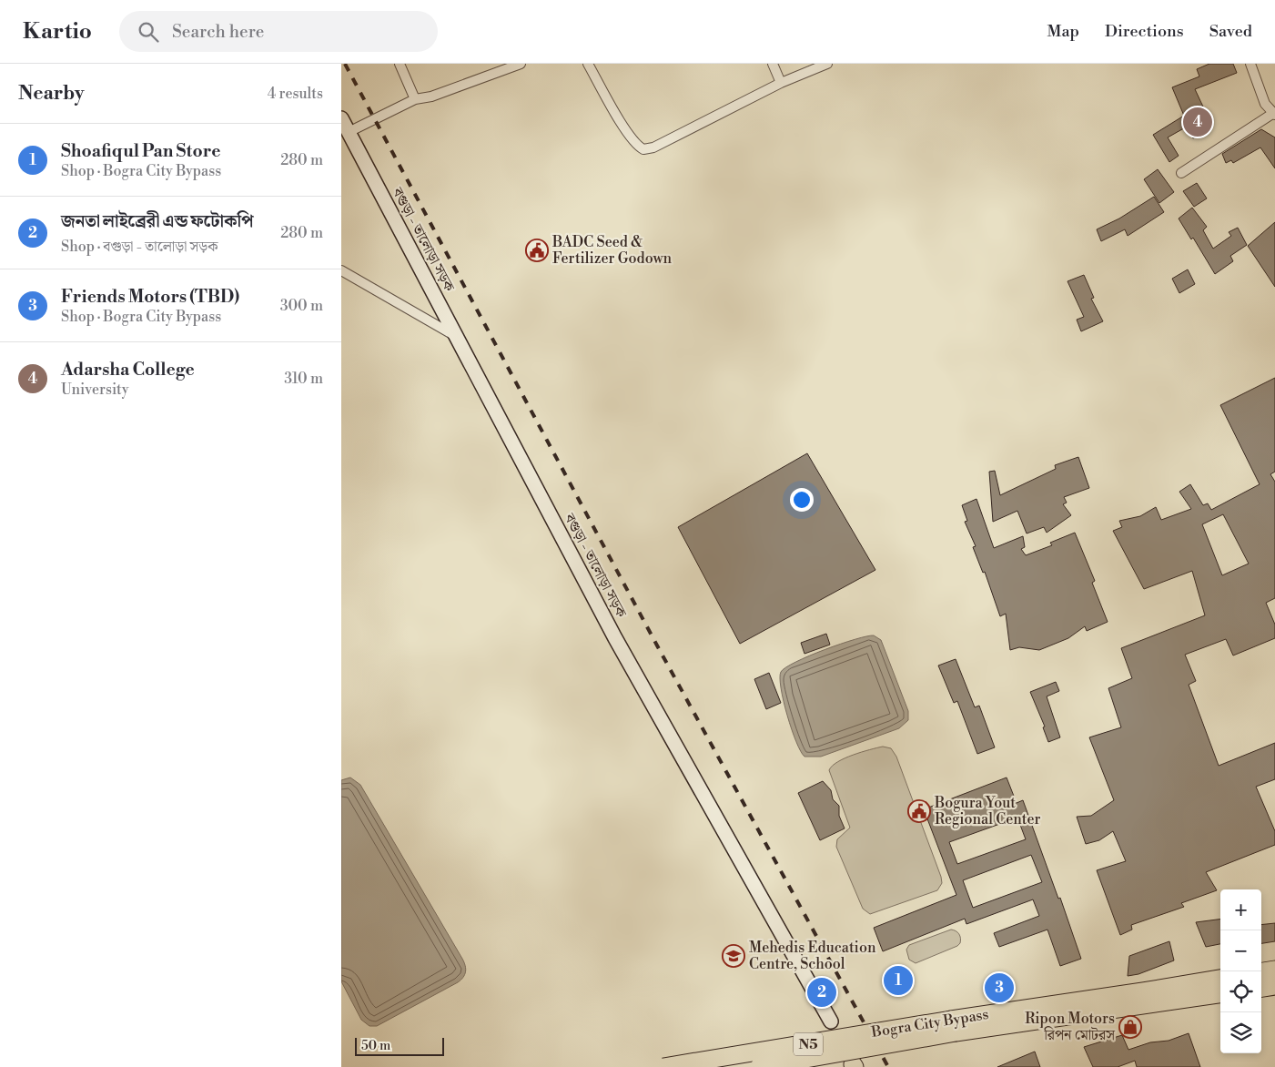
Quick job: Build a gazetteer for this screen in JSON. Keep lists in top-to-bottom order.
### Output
{
  "streets": {
    "highway": ["Bogra City Bypass", "N5"],
    "street": ["বগুড়া - তালোড়া সড়ক"]
  },
  "places": {
    "public building": ["BADC Seed & Fertilizer Godown", "Bogura Yout Regional Center"],
    "school or university": ["Mehedis Education Centre, School"],
    "shop": ["Ripon Motors রিপন মোটরস"]
  },
  "scale_bar": "50 m",
  "page": {
    "header": "Kartio",
    "search": "Search here",
    "nav": ["Map", "Directions", "Saved"],
    "heading": ["Nearby", "4 results"],
    "pins": [
      "4",
      "1",
      "3",
      "2"
    ],
    "list": [
      {
        "mark": "1",
        "name": "Shoafiqul Pan Store",
        "note": "Shop · Bogra City Bypass",
        "value": "280 m"
      },
      {
        "mark": "2",
        "name": "জনতা লাইব্রেরী এন্ড ফটোকপি",
        "note": "Shop · বগুড়া - তালোড়া সড়ক",
        "value": "280 m"
      },
      {
        "mark": "3",
        "name": "Friends Motors (TBD)",
        "note": "Shop · Bogra City Bypass",
        "value": "300 m"
      },
      {
        "mark": "4",
        "name": "Adarsha College",
        "note": "University",
        "value": "310 m"
      }
    ],
    "map_buttons": ["+", "−"],
    "scale": "50 m"
  }
}
